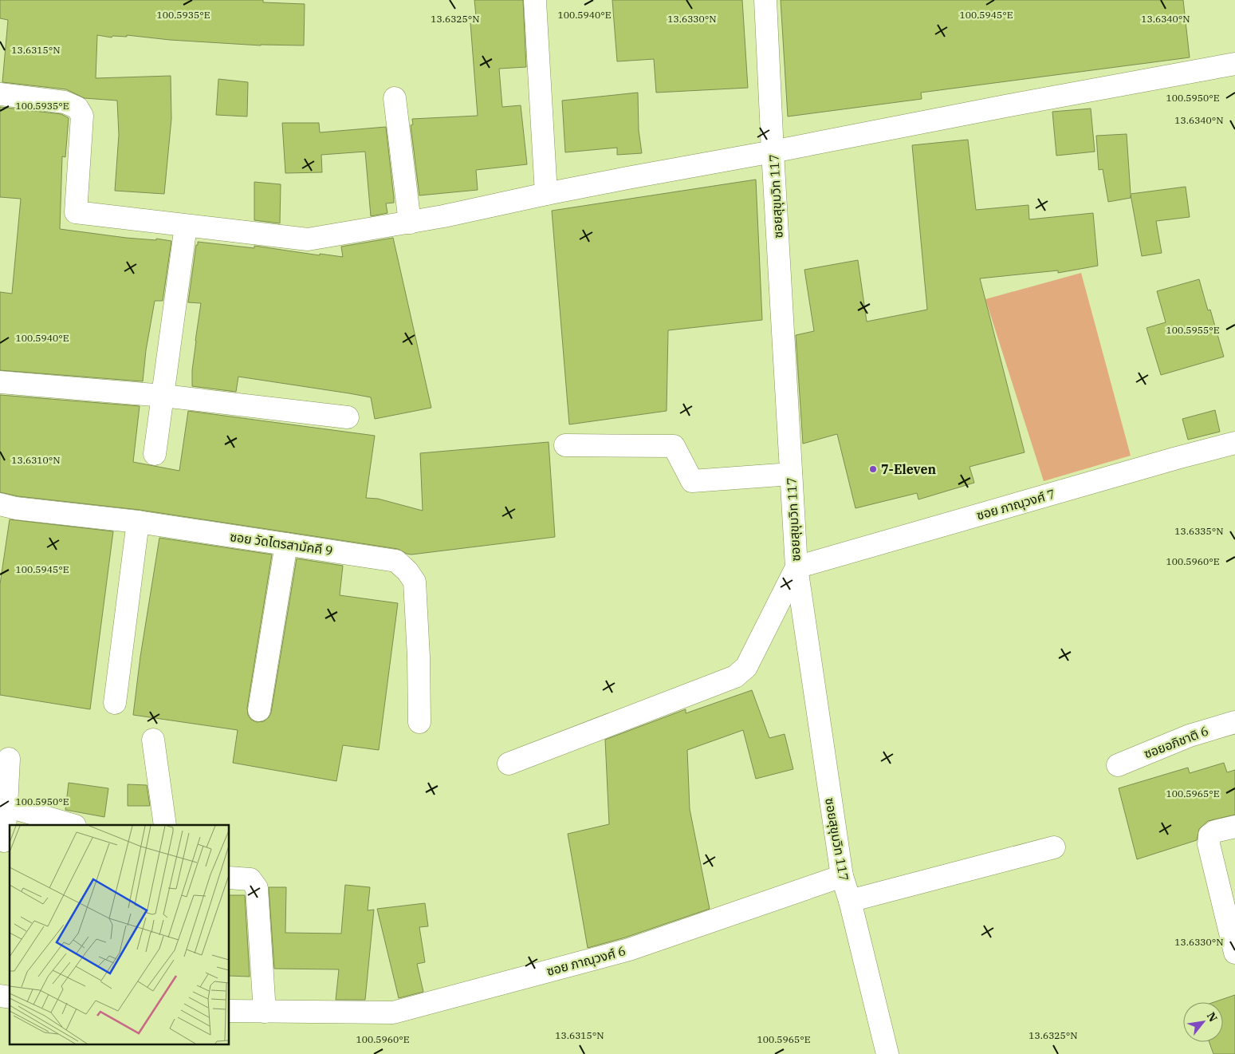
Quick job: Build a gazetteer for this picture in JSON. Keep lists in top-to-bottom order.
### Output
{
  "streets": {
    "street": [
      "ซอยสุขุมวิท 117",
      "ซอย ภาณุวงศ์ 7",
      "ซอย วัดไตรสามัคคี 9",
      "ซอยอภิชาติ 6",
      "ซอย ภาณุวงศ์ 6"
    ]
  },
  "crossings": [
    ["ซอยสุขุมวิท 117", "ซอย ภาณุวงศ์ 7"],
    ["ซอยสุขุมวิท 117", "ซอย ภาณุวงศ์ 6"]
  ],
  "places": ["7-Eleven"],
  "north": "top right",
  "coordinates": [
    "100.5935°E",
    "100.5940°E",
    "100.5945°E",
    "13.6325°N",
    "13.6330°N",
    "13.6340°N",
    "13.6315°N",
    "100.5950°E",
    "100.5955°E",
    "13.6310°N",
    "13.6335°N",
    "100.5960°E",
    "100.5965°E"
  ]
}
